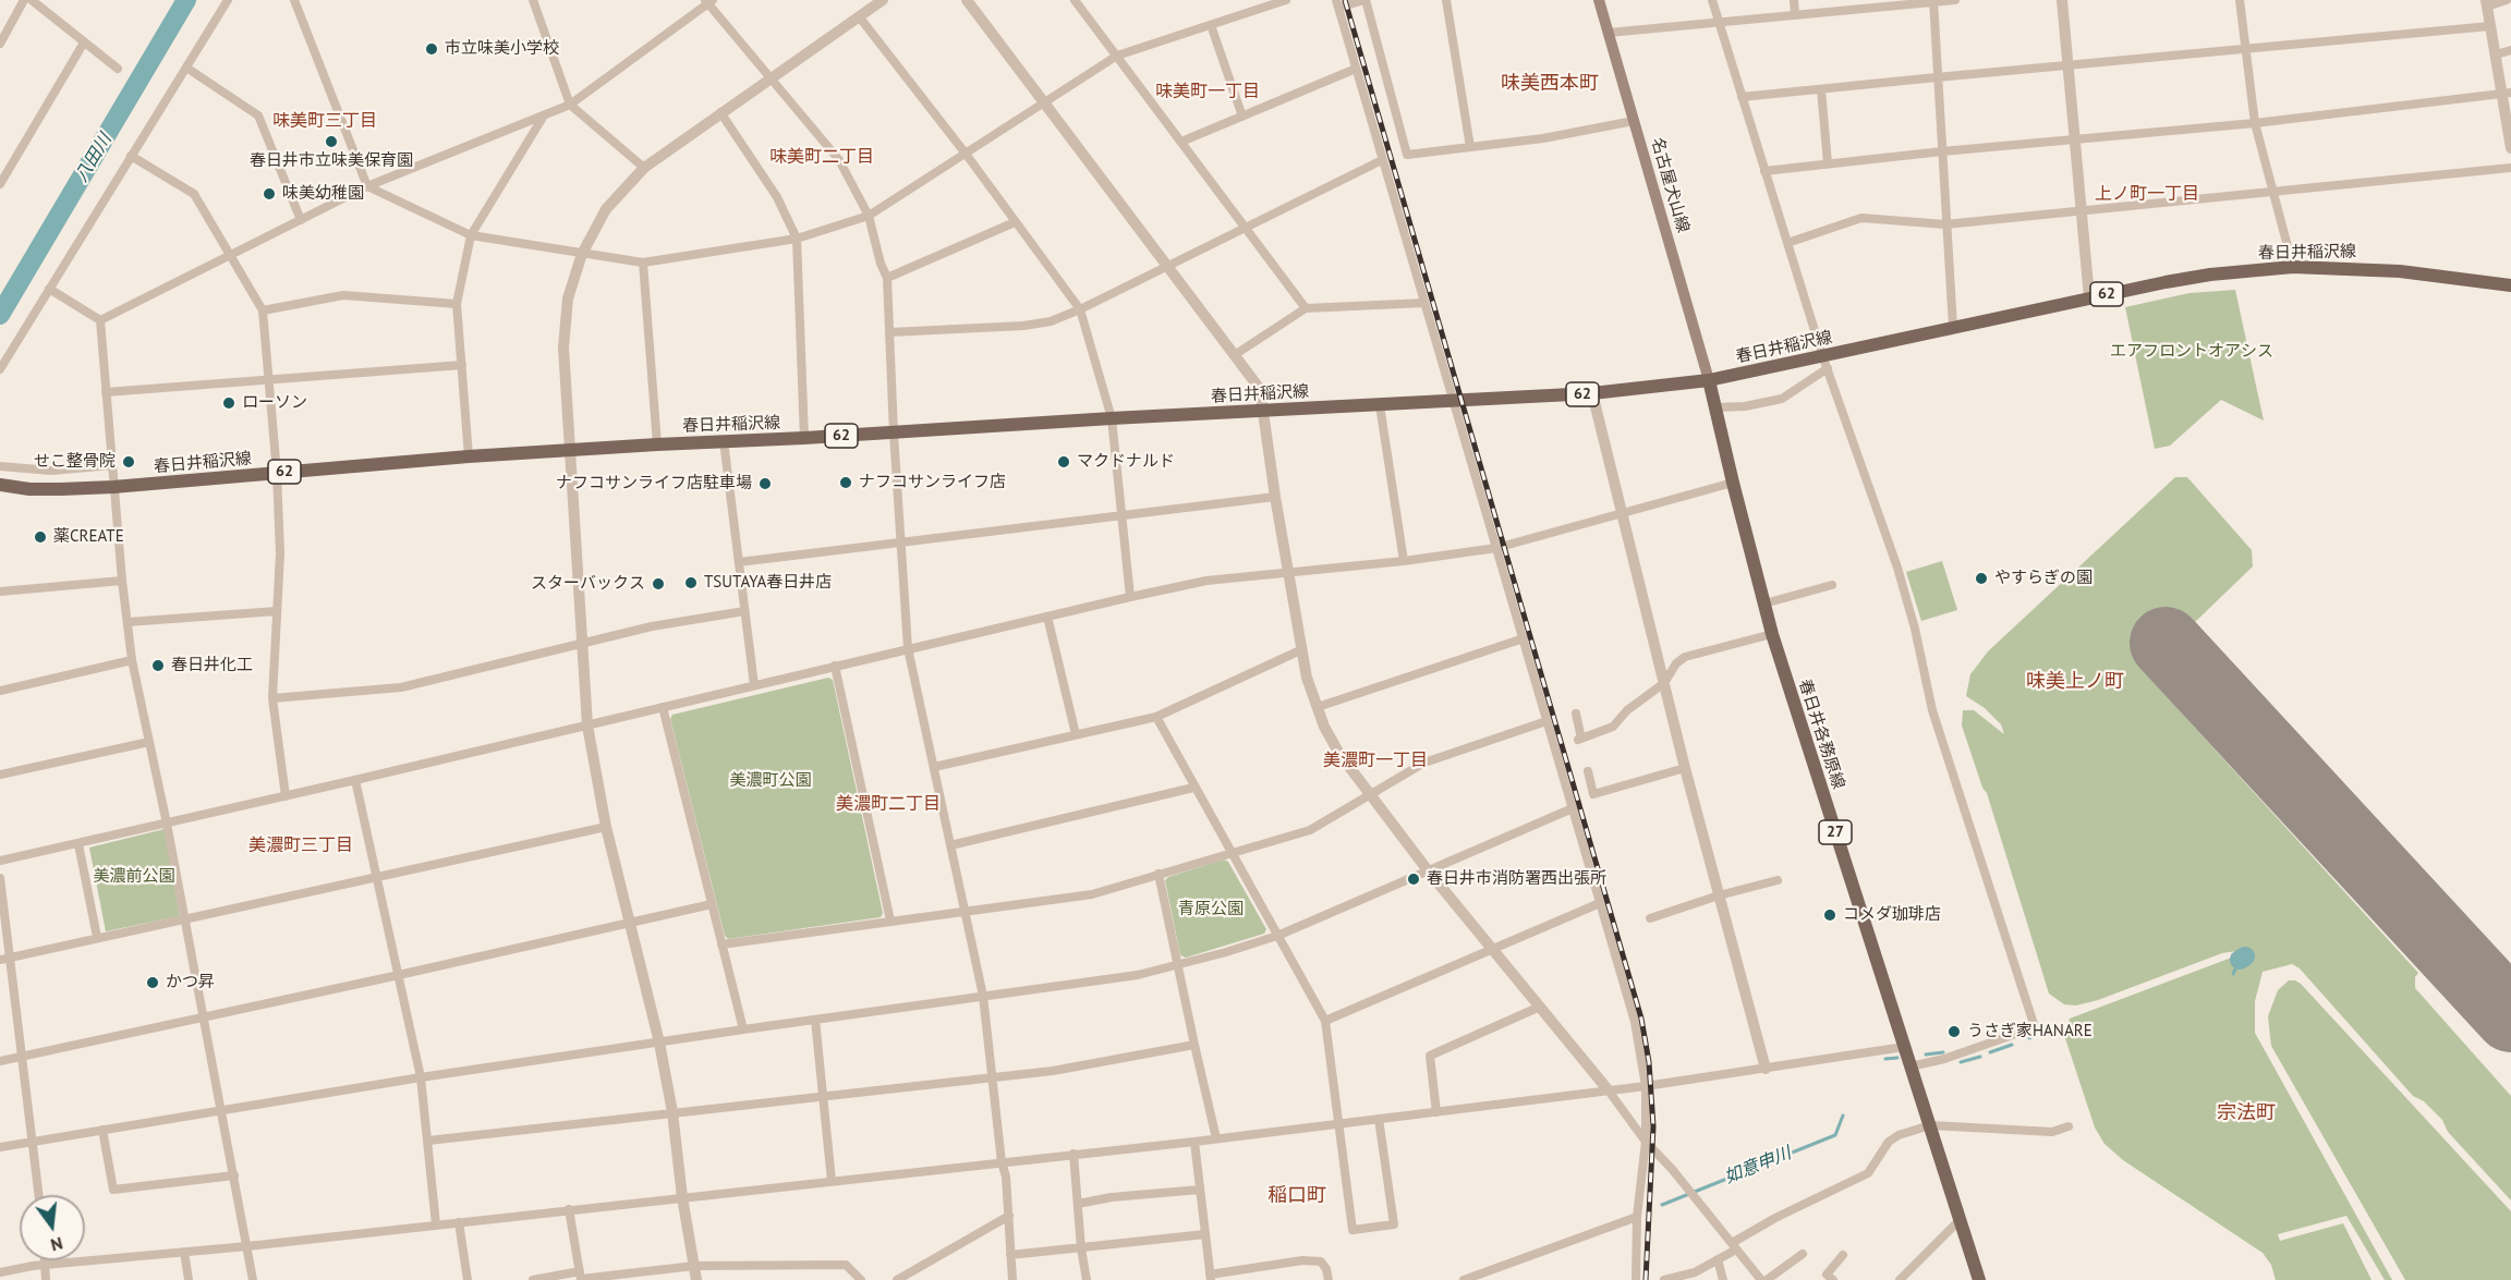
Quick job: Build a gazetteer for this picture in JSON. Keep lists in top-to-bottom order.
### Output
{
  "streets": {
    "main road": [
      "名古屋犬山線",
      "春日井稲沢線",
      "62",
      "春日井各務原線",
      "27"
    ]
  },
  "crossings": [
    ["名古屋犬山線", "春日井稲沢線"],
    ["名古屋犬山線", "春日井各務原線"],
    ["春日井稲沢線", "春日井各務原線"]
  ],
  "districts": [
    "味美西本町",
    "味美町一丁目",
    "味美町三丁目",
    "味美町二丁目",
    "上ノ町一丁目",
    "味美上ノ町",
    "美濃町一丁目",
    "美濃町二丁目",
    "美濃町三丁目",
    "宗法町",
    "稲口町"
  ],
  "water": ["八田川", "如意申川"],
  "parks": [
    "エアフロントオアシス",
    "美濃町公園",
    "美濃前公園",
    "青原公園"
  ],
  "places": [
    "市立味美小学校",
    "春日井市立味美保育園",
    "味美幼稚園",
    "ローソン",
    "せこ整骨院",
    "マクドナルド",
    "ナフコサンライフ店",
    "ナフコサンライフ店駐車場",
    "薬CREATE",
    "やすらぎの園",
    "TSUTAYA春日井店",
    "スターバックス",
    "春日井化工",
    "春日井市消防署西出張所",
    "コメダ珈琲店",
    "かつ昇",
    "うさぎ家HANARE"
  ],
  "north": "bottom"
}
